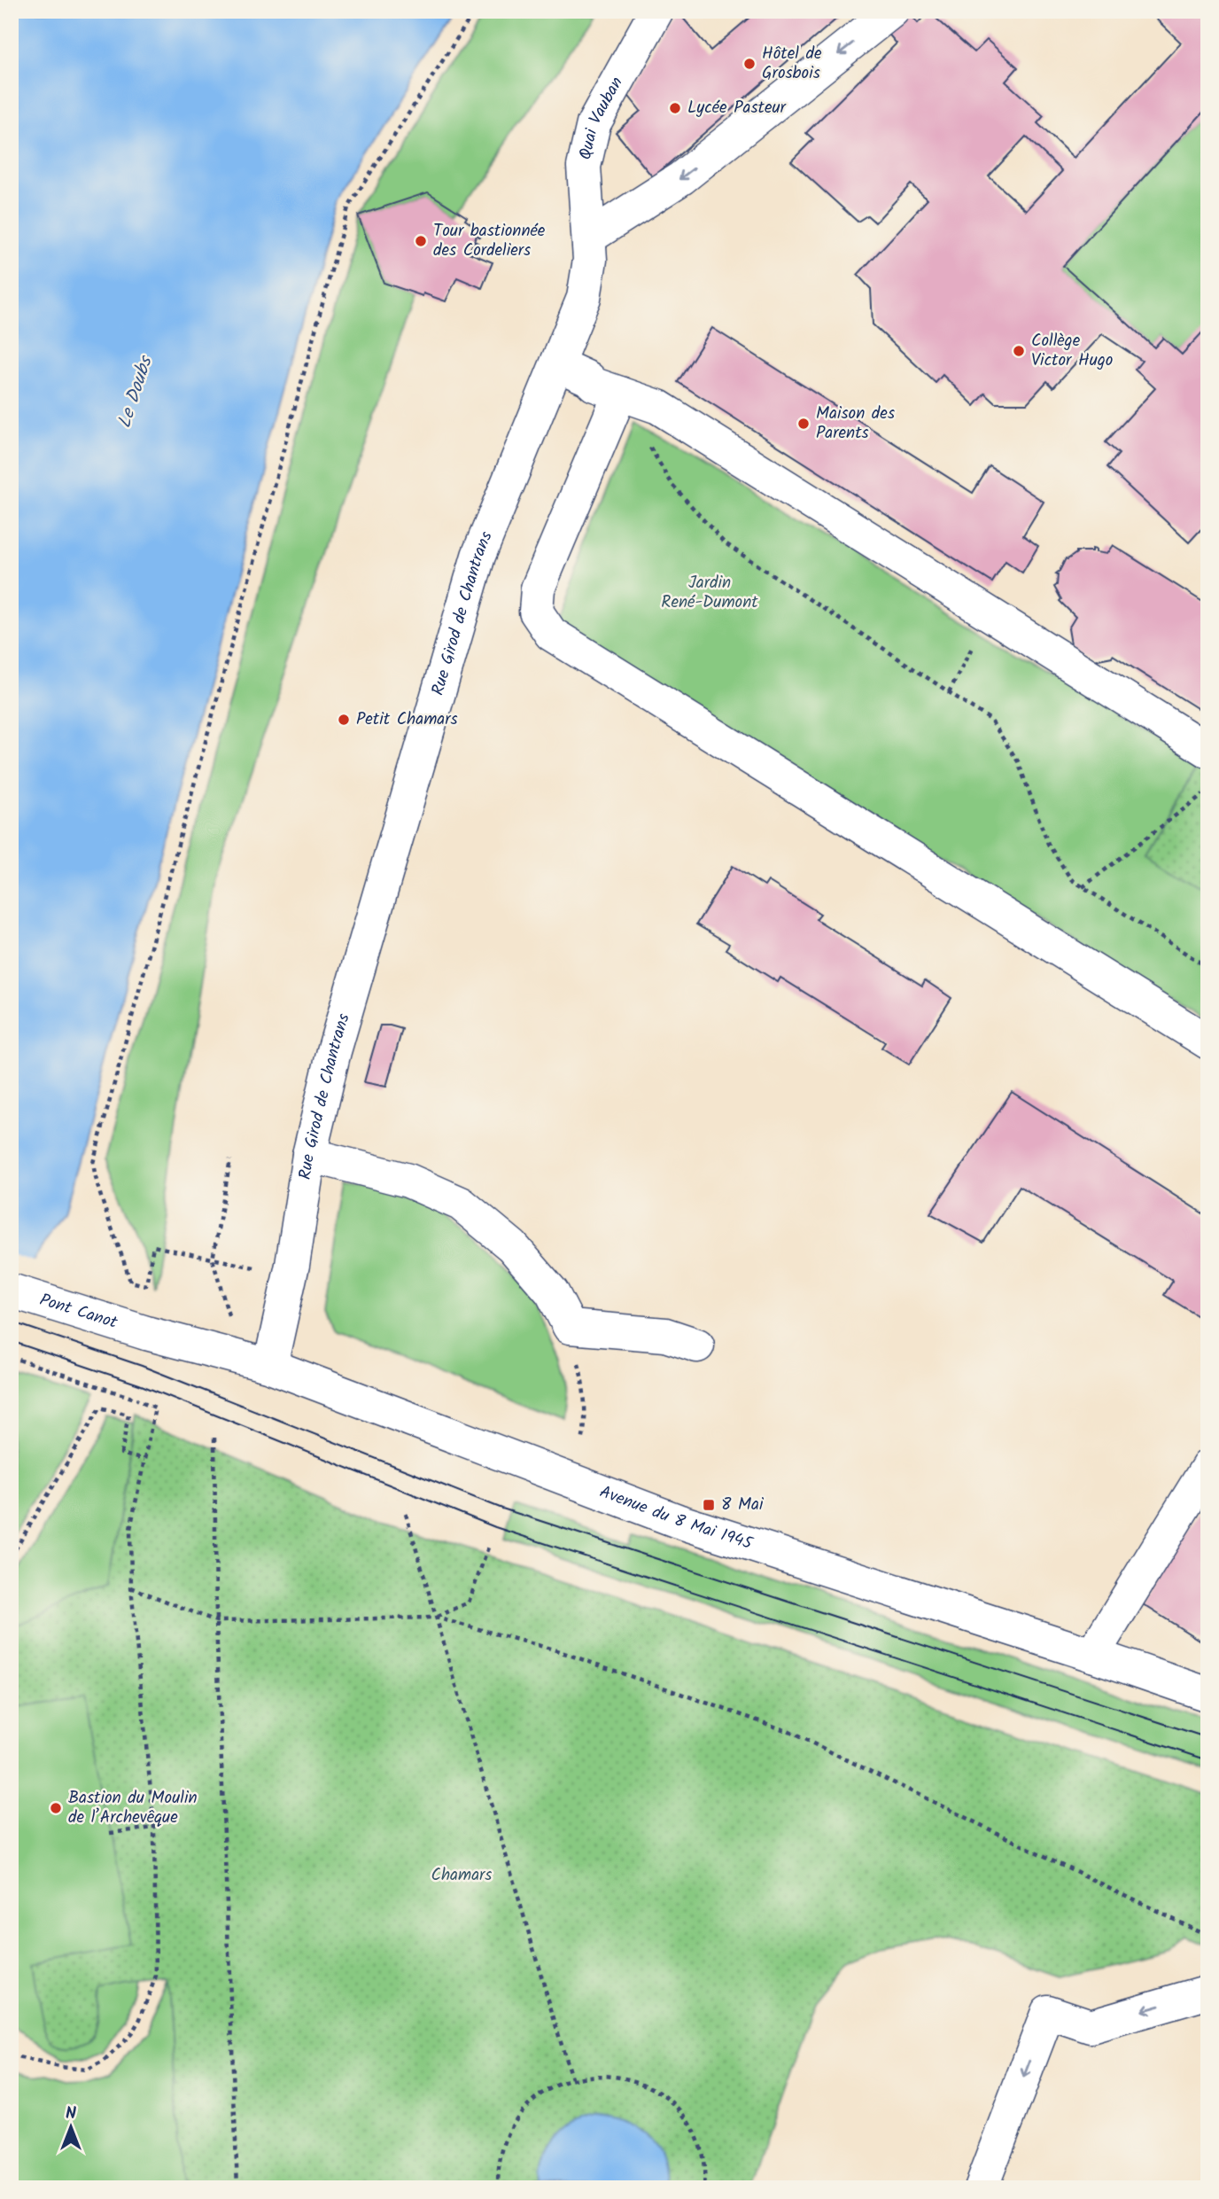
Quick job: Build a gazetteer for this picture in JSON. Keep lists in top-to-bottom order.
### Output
{
  "streets": {
    "street": [
      "Quai Vauban",
      "Rue Girod de Chantrans",
      "Pont Canot",
      "Avenue du 8 Mai 1945"
    ]
  },
  "crossings": [
    ["Quai Vauban", "Rue Girod de Chantrans"],
    ["Rue Girod de Chantrans", "Avenue du 8 Mai 1945"],
    ["Pont Canot", "Avenue du 8 Mai 1945"]
  ],
  "water": ["Le Doubs"],
  "parks": ["Jardin René-Dumont", "Chamars"],
  "places": {
    "other": [
      "Hôtel de Grosbois",
      "Lycée Pasteur",
      "Tour bastionnée des Cordeliers",
      "Collège Victor Hugo",
      "Maison des Parents",
      "Petit Chamars",
      "Bastion du Moulin de l’Archevêque"
    ],
    "transit": ["8 Mai"]
  },
  "north": "top"
}
